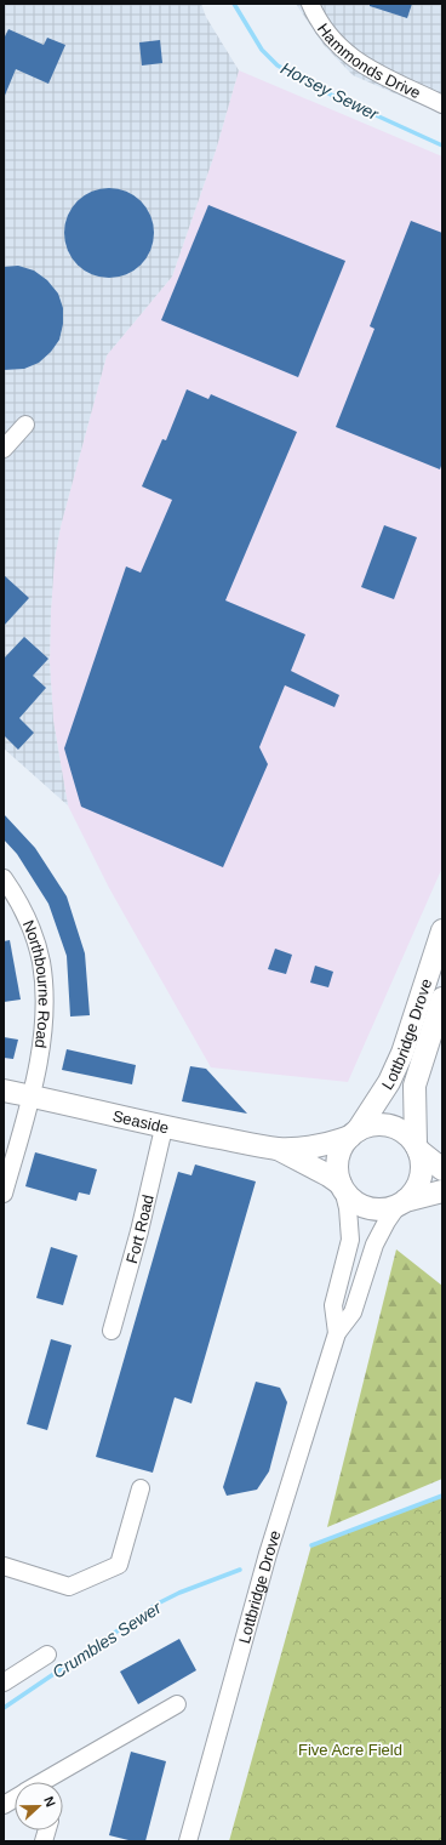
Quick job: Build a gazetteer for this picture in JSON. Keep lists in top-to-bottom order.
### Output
{
  "streets": {
    "main road": ["Lottbridge Drove", "Seaside"],
    "street": ["Hammonds Drive", "Northbourne Road", "Fort Road"]
  },
  "crossings": [
    ["Northbourne Road", "Seaside"],
    ["Lottbridge Drove", "Seaside"],
    ["Seaside", "Fort Road"]
  ],
  "water": ["Horsey Sewer", "Crumbles Sewer"],
  "parks": ["Five Acre Field"],
  "north": "right"
}
